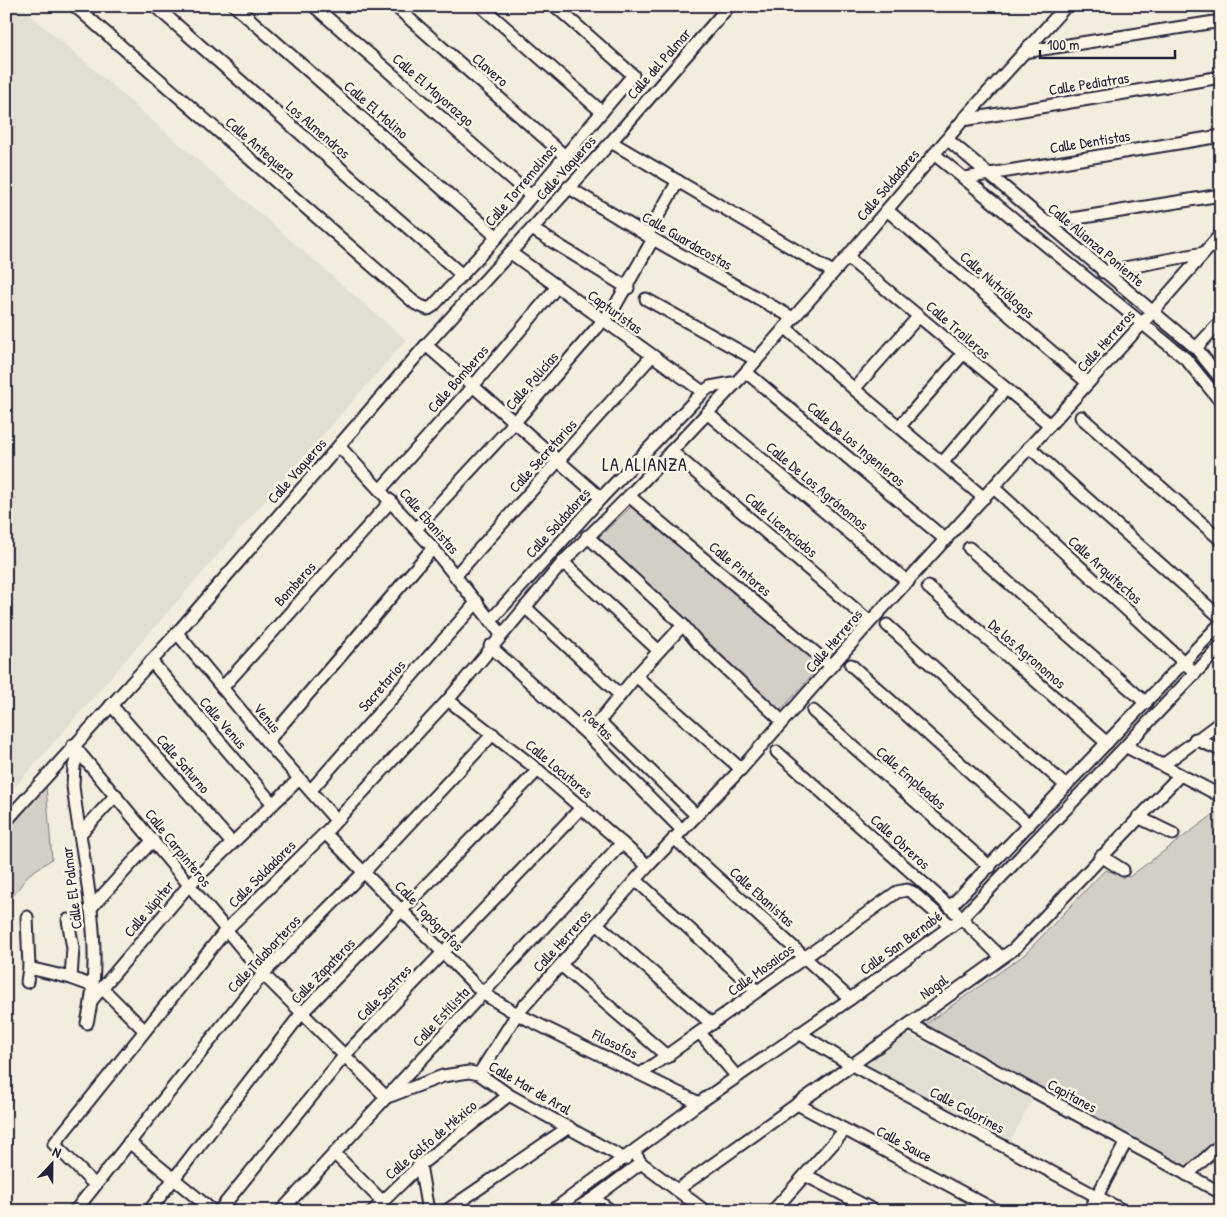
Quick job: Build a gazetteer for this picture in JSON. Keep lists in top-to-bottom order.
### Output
{
  "streets": {
    "street": [
      "Calle del Palmar",
      "Clavero",
      "Calle Pediatras",
      "Calle El Mayorazgo",
      "Calle El Molino",
      "Los Almendros",
      "Calle Dentistas",
      "Calle Antequera",
      "Calle Vaqueros",
      "Calle Torremolinos",
      "Calle Soldadores",
      "Calle Guardacostas",
      "Calle Alianza Poniente",
      "Calle Nutriólogos",
      "Capturistas",
      "Calle Traileros",
      "Calle Herreros",
      "Calle Bomberos",
      "Calle Policías",
      "Calle De los Ingenieros",
      "Calle Secretarios",
      "Calle De Los Agrónomos",
      "Calle Ebanistas",
      "Calle Licenciados",
      "Calle Pintores",
      "Calle Arquitectos",
      "Bomberos",
      "De los Agronomos",
      "Sacretarios",
      "Venus",
      "Calle Venus",
      "Poetas",
      "Calle Saturno",
      "Calle Locutores",
      "Calle Empleados",
      "Calle Obreros",
      "Calle Carpinteros",
      "Calle El Palmar",
      "Calle Júpiter",
      "Calle Topógrafos",
      "Calle San Bernabé",
      "Calle Talabarteros",
      "Calle Mosaicos",
      "Calle Zapateros",
      "Nogal",
      "Calle Sastres",
      "Calle Estilista",
      "Filosofos",
      "Calle Mar de Aral",
      "Capitanes",
      "Calle Colorines",
      "Calle Golfo de México",
      "Calle Sauce"
    ]
  },
  "crossings": [
    ["Calle del Palmar", "Calle Vaqueros"],
    ["Clavero", "Calle Torremolinos"],
    ["Calle Pediatras", "Calle Soldadores"],
    ["Calle El Mayorazgo", "Calle Torremolinos"],
    ["Calle El Molino", "Calle Torremolinos"],
    ["Los Almendros", "Calle Torremolinos"],
    ["Calle Dentistas", "Calle Alianza Poniente"],
    ["Calle Antequera", "Calle Torremolinos"],
    ["Calle Vaqueros", "Calle Guardacostas"],
    ["Calle Vaqueros", "Capturistas"],
    ["Calle Vaqueros", "Calle Ebanistas"],
    ["Calle Vaqueros", "Venus"],
    ["Calle Vaqueros", "Calle Venus"],
    ["Calle Vaqueros", "Calle Saturno"],
    ["Calle Vaqueros", "Calle Carpinteros"],
    ["Calle Vaqueros", "Calle El Palmar"],
    ["Calle Soldadores", "Calle Guardacostas"],
    ["Calle Soldadores", "Calle Alianza Poniente"],
    ["Calle Soldadores", "Calle Nutriólogos"],
    ["Calle Soldadores", "Capturistas"],
    ["Calle Soldadores", "Calle Traileros"],
    ["Calle Soldadores", "Calle De los Ingenieros"],
    ["Calle Soldadores", "Calle De Los Agrónomos"],
    ["Calle Soldadores", "Calle Ebanistas"],
    ["Calle Soldadores", "Calle Licenciados"],
    ["Calle Soldadores", "Calle Pintores"],
    ["Calle Soldadores", "Venus"],
    ["Calle Soldadores", "Poetas"],
    ["Calle Soldadores", "Calle Locutores"],
    ["Calle Soldadores", "Calle Carpinteros"],
    ["Calle Soldadores", "Calle Topógrafos"],
    ["Calle Soldadores", "Calle Talabarteros"],
    ["Calle Guardacostas", "Calle Policías"],
    ["Calle Alianza Poniente", "Calle Herreros"],
    ["Calle Nutriólogos", "Calle Herreros"],
    ["Capturistas", "Calle Bomberos"],
    ["Capturistas", "Calle Policías"],
    ["Capturistas", "Calle Secretarios"],
    ["Calle Traileros", "Calle Herreros"],
    ["Calle Herreros", "Calle De los Ingenieros"],
    ["Calle Herreros", "Calle De Los Agrónomos"],
    ["Calle Herreros", "Calle Ebanistas"],
    ["Calle Herreros", "Calle Licenciados"],
    ["Calle Herreros", "Calle Pintores"],
    ["Calle Herreros", "Calle Arquitectos"],
    ["Calle Herreros", "Poetas"],
    ["Calle Herreros", "Calle Locutores"],
    ["Calle Herreros", "Calle Topógrafos"],
    ["Calle Herreros", "Filosofos"],
    ["Calle Herreros", "Calle Mar de Aral"],
    ["Calle Bomberos", "Calle Ebanistas"],
    ["Calle Policías", "Calle Ebanistas"],
    ["Calle Secretarios", "Calle Ebanistas"],
    ["Calle Ebanistas", "Bomberos"],
    ["Calle Ebanistas", "Sacretarios"],
    ["Calle Ebanistas", "Poetas"],
    ["Calle Ebanistas", "Calle San Bernabé"],
    ["Calle Ebanistas", "Calle Mosaicos"],
    ["Calle Arquitectos", "Calle San Bernabé"],
    ["Bomberos", "Venus"],
    ["De los Agronomos", "Calle San Bernabé"],
    ["Sacretarios", "Venus"],
    ["Venus", "Calle Júpiter"],
    ["Calle Venus", "Calle Júpiter"],
    ["Calle Saturno", "Calle Júpiter"],
    ["Calle Locutores", "Calle Talabarteros"],
    ["Calle Locutores", "Calle Zapateros"],
    ["Calle Locutores", "Calle Sastres"],
    ["Calle Locutores", "Calle Estilista"],
    ["Calle Empleados", "Calle San Bernabé"],
    ["Calle Obreros", "Calle San Bernabé"],
    ["Calle Obreros", "Nogal"],
    ["Calle Carpinteros", "Calle El Palmar"],
    ["Calle Carpinteros", "Calle Júpiter"],
    ["Calle Carpinteros", "Calle Talabarteros"],
    ["Calle Carpinteros", "Calle Zapateros"],
    ["Calle Carpinteros", "Calle Sastres"],
    ["Calle Carpinteros", "Calle Estilista"],
    ["Calle Carpinteros", "Calle Mar de Aral"],
    ["Calle El Palmar", "Calle Júpiter"],
    ["Calle Topógrafos", "Calle Talabarteros"],
    ["Calle Topógrafos", "Calle Zapateros"],
    ["Calle Topógrafos", "Calle Sastres"],
    ["Calle Topógrafos", "Calle Estilista"],
    ["Calle Topógrafos", "Filosofos"],
    ["Calle San Bernabé", "Calle Mosaicos"],
    ["Calle San Bernabé", "Filosofos"],
    ["Calle San Bernabé", "Calle Mar de Aral"],
    ["Calle San Bernabé", "Calle Colorines"],
    ["Calle Mosaicos", "Filosofos"],
    ["Nogal", "Capitanes"],
    ["Nogal", "Calle Colorines"],
    ["Nogal", "Calle Sauce"],
    ["Calle Estilista", "Calle Mar de Aral"],
    ["Calle Mar de Aral", "Calle Golfo de México"]
  ],
  "districts": ["LA ALIANZA"],
  "scale_bar": "100 m",
  "north": "top"
}
